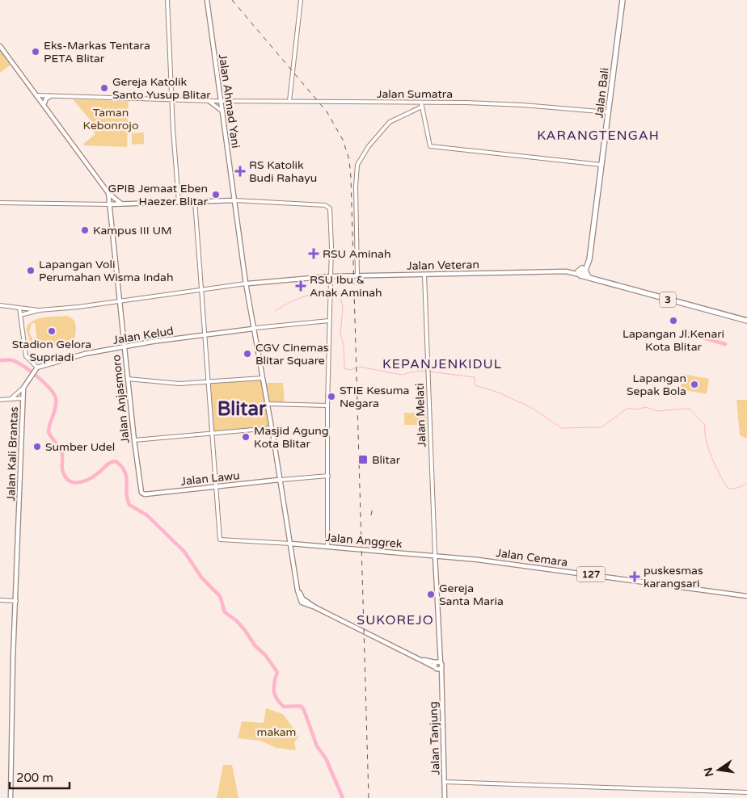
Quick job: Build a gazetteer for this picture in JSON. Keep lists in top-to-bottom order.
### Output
{
  "streets": {
    "highway": ["Jalan Bali", "3"],
    "main road": [
      "Jalan Sumatra",
      "Jalan Ahmad Yani",
      "Jalan Veteran",
      "Jalan Kelud",
      "Jalan Anjasmoro",
      "Jalan Melati",
      "Jalan Kali Brantas",
      "Jalan Lawu",
      "Jalan Anggrek",
      "Jalan Cemara",
      "127",
      "Jalan Tanjung"
    ]
  },
  "crossings": [
    ["Jalan Bali", "Jalan Sumatra"],
    ["Jalan Bali", "Jalan Veteran"],
    ["Jalan Sumatra", "Jalan Ahmad Yani"],
    ["Jalan Ahmad Yani", "Jalan Veteran"],
    ["Jalan Ahmad Yani", "Jalan Kelud"],
    ["Jalan Ahmad Yani", "Jalan Lawu"],
    ["Jalan Ahmad Yani", "Jalan Anggrek"],
    ["Jalan Veteran", "3"],
    ["Jalan Veteran", "Jalan Melati"],
    ["Jalan Kelud", "Jalan Anjasmoro"],
    ["Jalan Anjasmoro", "Jalan Lawu"],
    ["Jalan Melati", "Jalan Anggrek"],
    ["Jalan Melati", "Jalan Cemara"],
    ["Jalan Anggrek", "Jalan Cemara"]
  ],
  "districts": [
    "KARANGTENGAH",
    "KEPANJENKIDUL",
    "Blitar",
    "SUKOREJO"
  ],
  "parks": ["Taman Kebonrojo", "makam"],
  "places": {
    "other": [
      "Eks-Markas Tentara PETA Blitar",
      "Gereja Katolik Santo Yusup Blitar",
      "GPIB Jemaat Eben Haezer Blitar",
      "Kampus III UM",
      "Lapangan Voli Perumahan Wisma Indah",
      "Lapangan Jl.Kenari Kota Blitar",
      "Stadion Gelora Supriadi",
      "CGV Cinemas Blitar Square",
      "Lapangan Sepak Bola",
      "STIE Kesuma Negara",
      "Masjid Agung Kota Blitar",
      "Sumber Udel",
      "Gereja Santa Maria"
    ],
    "health": [
      "RS Katolik Budi Rahayu",
      "RSU Aminah",
      "RSU Ibu & Anak Aminah",
      "puskesmas karangsari"
    ],
    "transit": ["Blitar"]
  },
  "scale_bar": "200 m",
  "north": "left"
}
